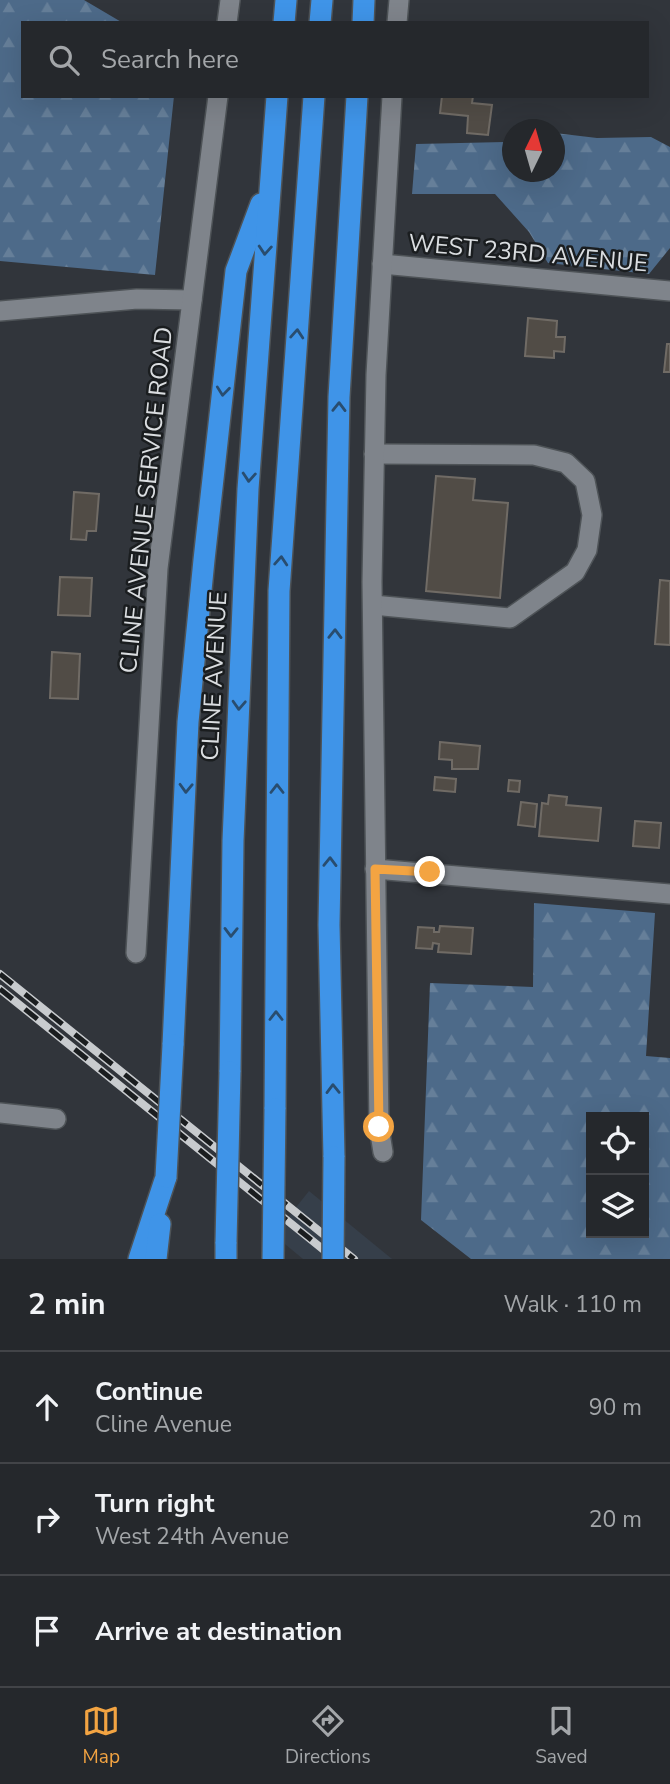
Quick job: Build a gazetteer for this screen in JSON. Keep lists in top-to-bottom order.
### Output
{
  "streets": {
    "highway": ["CLINE AVENUE"],
    "street": ["WEST 23RD AVENUE", "CLINE AVENUE SERVICE ROAD"]
  },
  "north": "top",
  "page": {
    "search": "Search here",
    "heading": ["2 min", "Walk · 110 m"],
    "list": [
      ["Continue", "Cline Avenue", "90 m"],
      ["Turn right", "West 24th Avenue", "20 m"],
      "Arrive at destination"
    ],
    "nav": ["Map", "Directions", "Saved"]
  }
}
